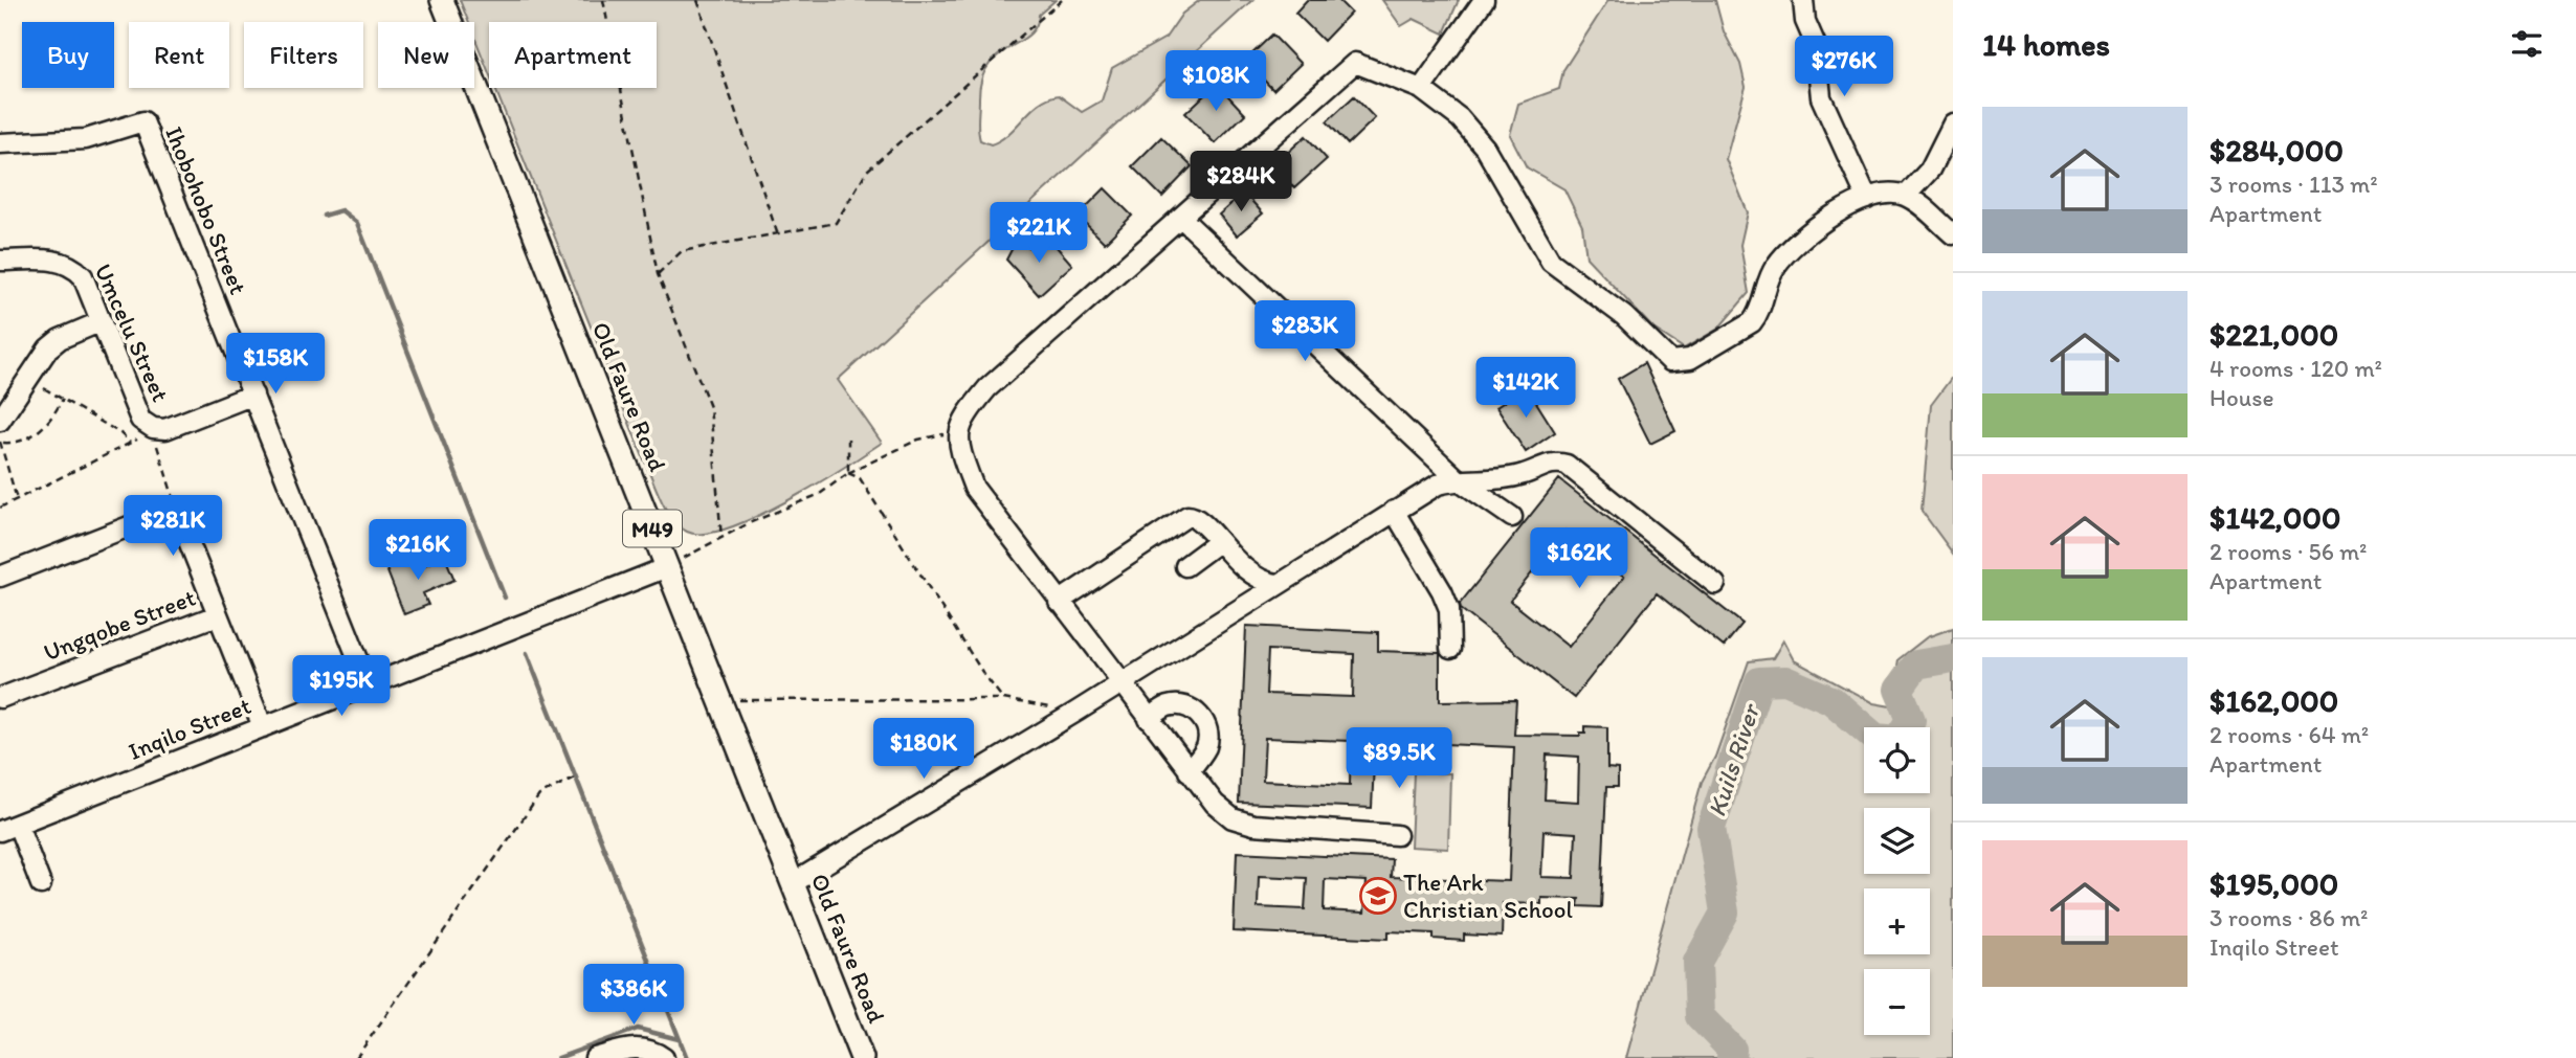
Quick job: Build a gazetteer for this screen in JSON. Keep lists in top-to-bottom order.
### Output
{
  "streets": {
    "main road": ["Old Faure Road", "M49"],
    "street": [
      "Ihobohobo Street",
      "Umcelu Street",
      "Ungqobe Street",
      "Inqilo Street"
    ]
  },
  "crossings": [
    ["Ihobohobo Street", "Umcelu Street"],
    ["Ihobohobo Street", "Inqilo Street"],
    ["Old Faure Road", "Inqilo Street"]
  ],
  "water": ["Kuils River"],
  "places": {
    "school or university": ["The Ark Christian School"]
  },
  "page": {
    "heading": "14 homes",
    "chip": [
      "Buy",
      "Rent",
      "Filters",
      "New",
      "Apartment"
    ],
    "price": [
      "$276K",
      "$108K",
      "$284K",
      "$221K",
      "$283K",
      "$158K",
      "$142K",
      "$281K",
      "$216K",
      "$162K",
      "$195K",
      "$180K",
      "$89.5K",
      "$386K"
    ],
    "list": [
      {
        "name": "$284,000",
        "note": "3 rooms · 113 m² · Apartment"
      },
      {
        "name": "$221,000",
        "note": "4 rooms · 120 m² · House"
      },
      {
        "name": "$142,000",
        "note": "2 rooms · 56 m² · Apartment"
      },
      {
        "name": "$162,000",
        "note": "2 rooms · 64 m² · Apartment"
      },
      {
        "name": "$195,000",
        "note": "3 rooms · 86 m² · Inqilo Street"
      }
    ],
    "map_buttons": ["+", "−"]
  }
}
